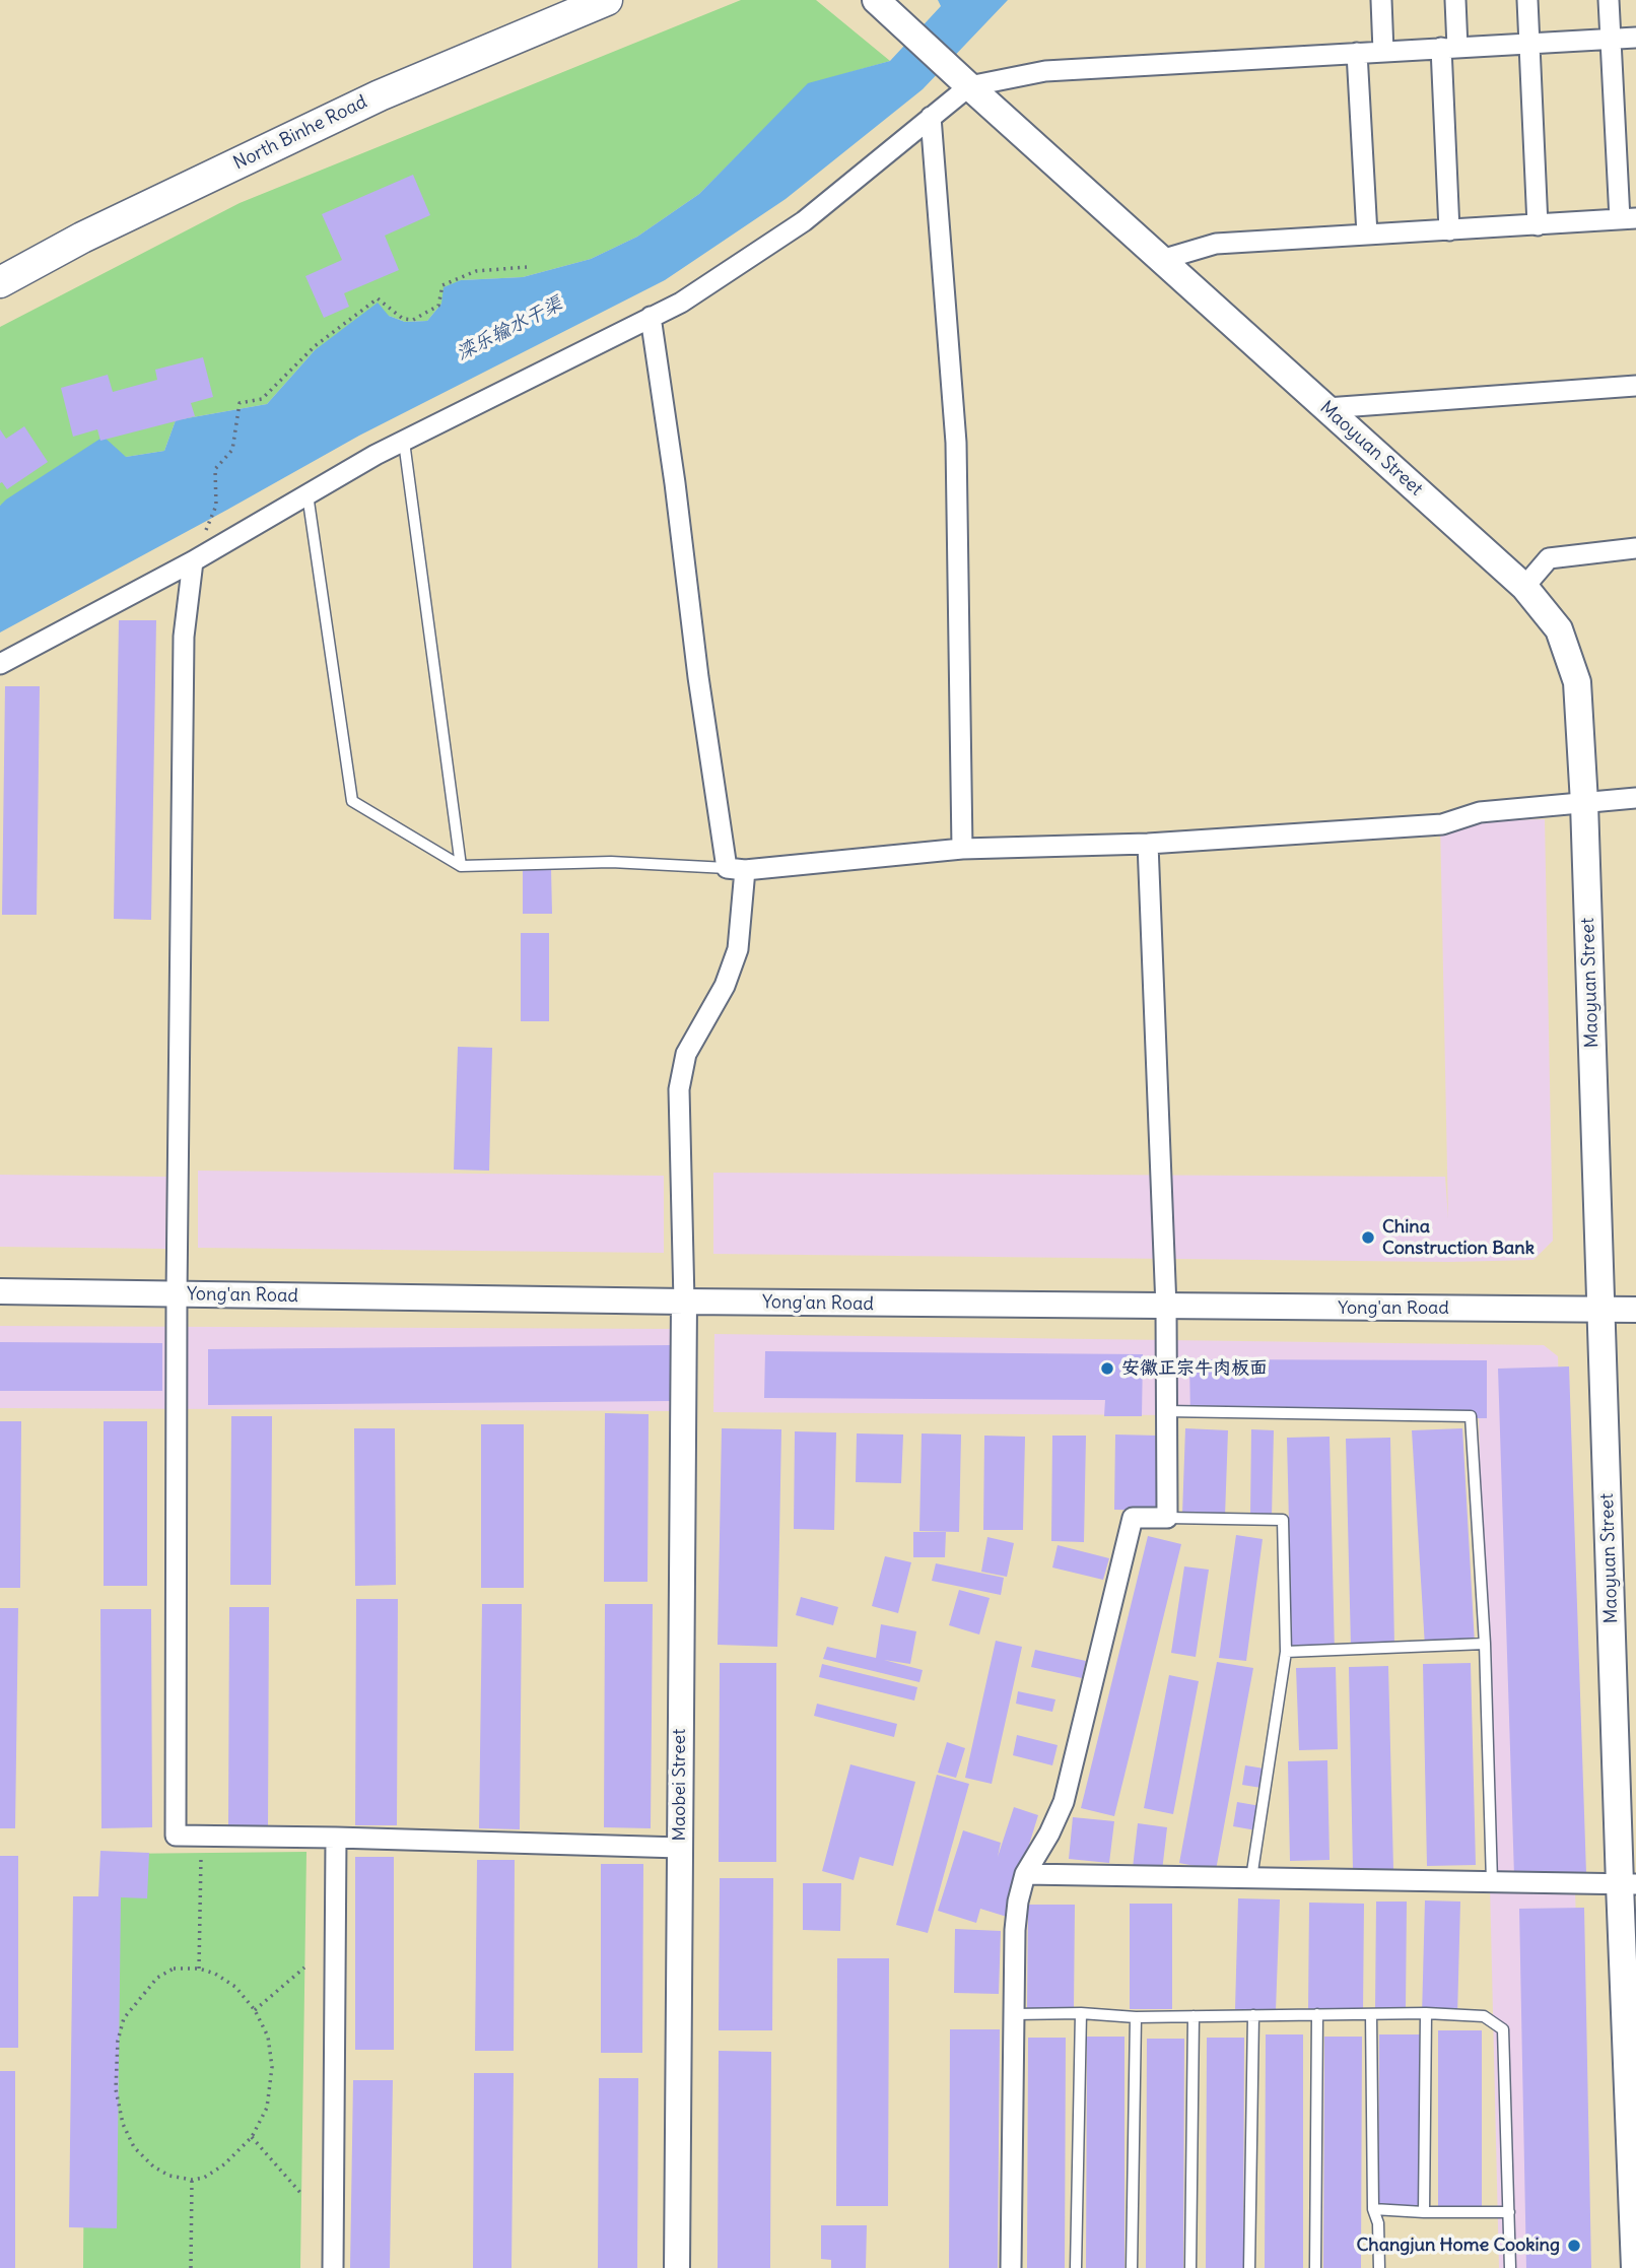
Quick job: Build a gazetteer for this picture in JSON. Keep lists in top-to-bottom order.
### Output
{
  "streets": {
    "main road": ["North Binhe Road", "Maoyuan Street"],
    "street": ["Yong'an Road", "Maobei Street"]
  },
  "crossings": [
    ["Maoyuan Street", "Yong'an Road"],
    ["Yong'an Road", "Maobei Street"]
  ],
  "water": ["滦乐输水干渠"],
  "places": ["China Construction Bank", "安徽正宗牛肉板面", "Changjun Home Cooking"]
}
